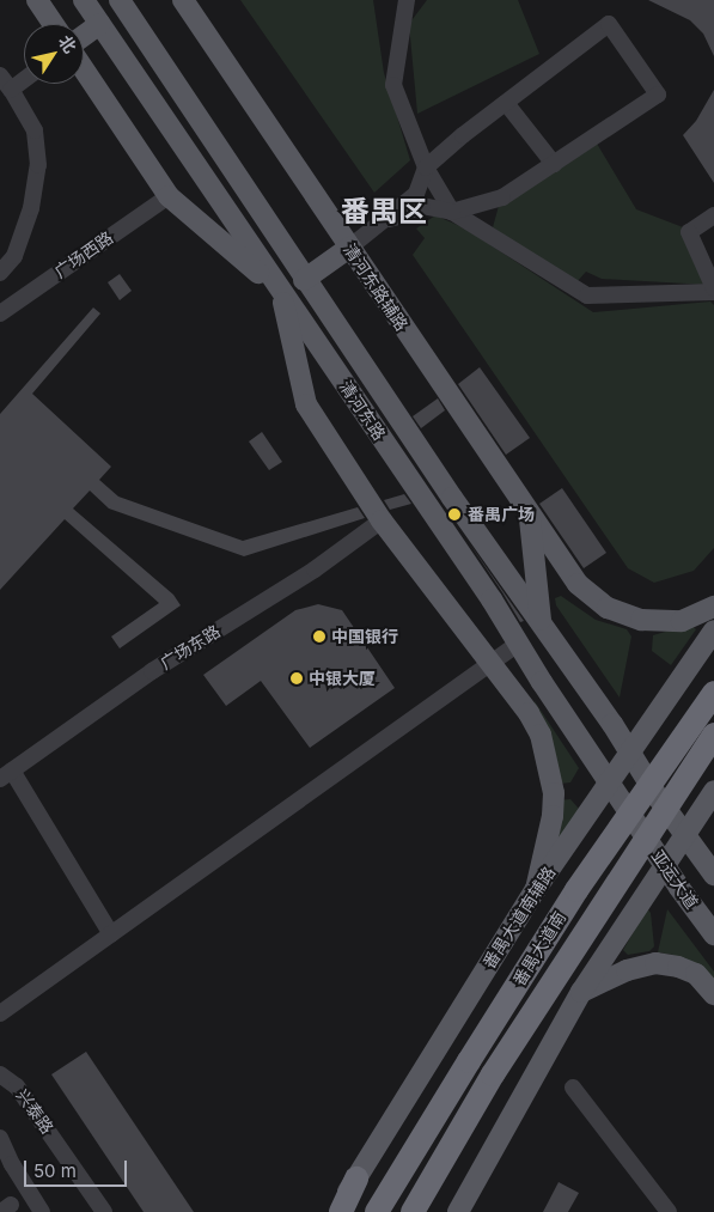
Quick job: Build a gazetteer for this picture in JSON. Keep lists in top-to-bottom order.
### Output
{
  "streets": {
    "highway": ["番禺大道南"],
    "main road": [
      "清河东路辅路",
      "清河东路",
      "亚运大道",
      "番禺大道南辅路"
    ],
    "street": ["广场西路", "广场东路", "兴泰路"]
  },
  "crossings": [
    ["清河东路", "亚运大道"],
    ["清河东路", "番禺大道南辅路"]
  ],
  "districts": ["番禺区"],
  "places": ["番禺广场", "中国银行", "中银大厦"],
  "scale_bar": "50 m",
  "north": "top right"
}
